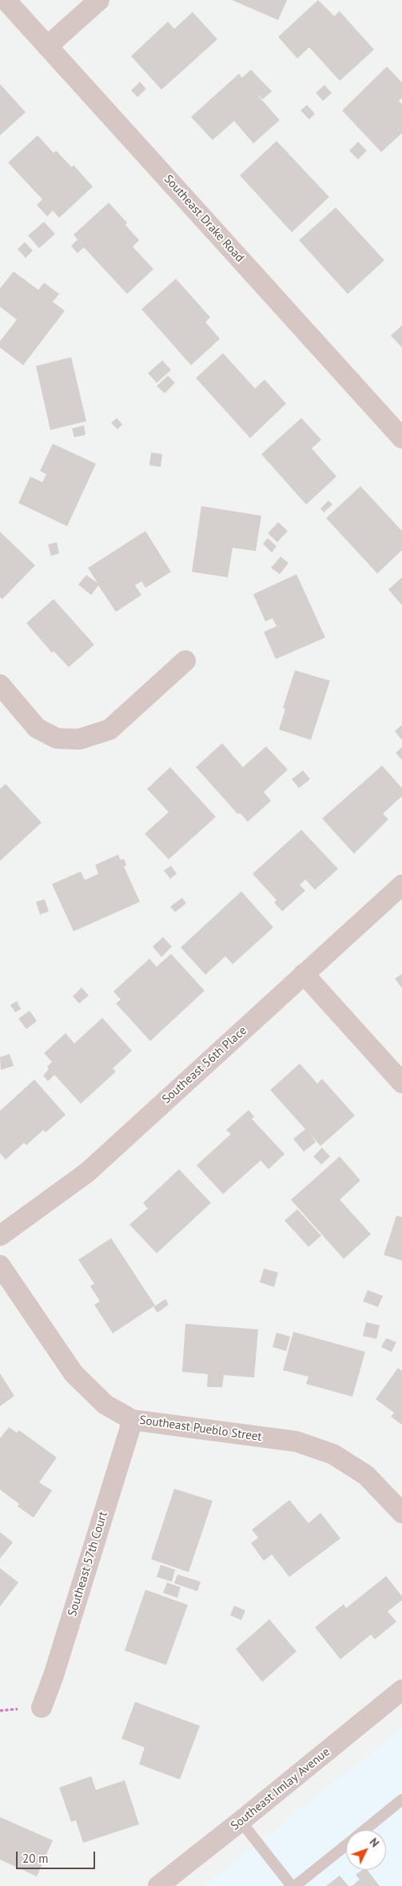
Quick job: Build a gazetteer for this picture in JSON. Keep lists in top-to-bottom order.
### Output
{
  "streets": {
    "street": [
      "Southeast Drake Road",
      "Southeast 56th Place",
      "Southeast Pueblo Street",
      "Southeast 57th Court",
      "Southeast Imlay Avenue"
    ]
  },
  "crossings": [
    ["Southeast Pueblo Street", "Southeast 57th Court"]
  ],
  "scale_bar": "20 m",
  "north": "top right"
}
